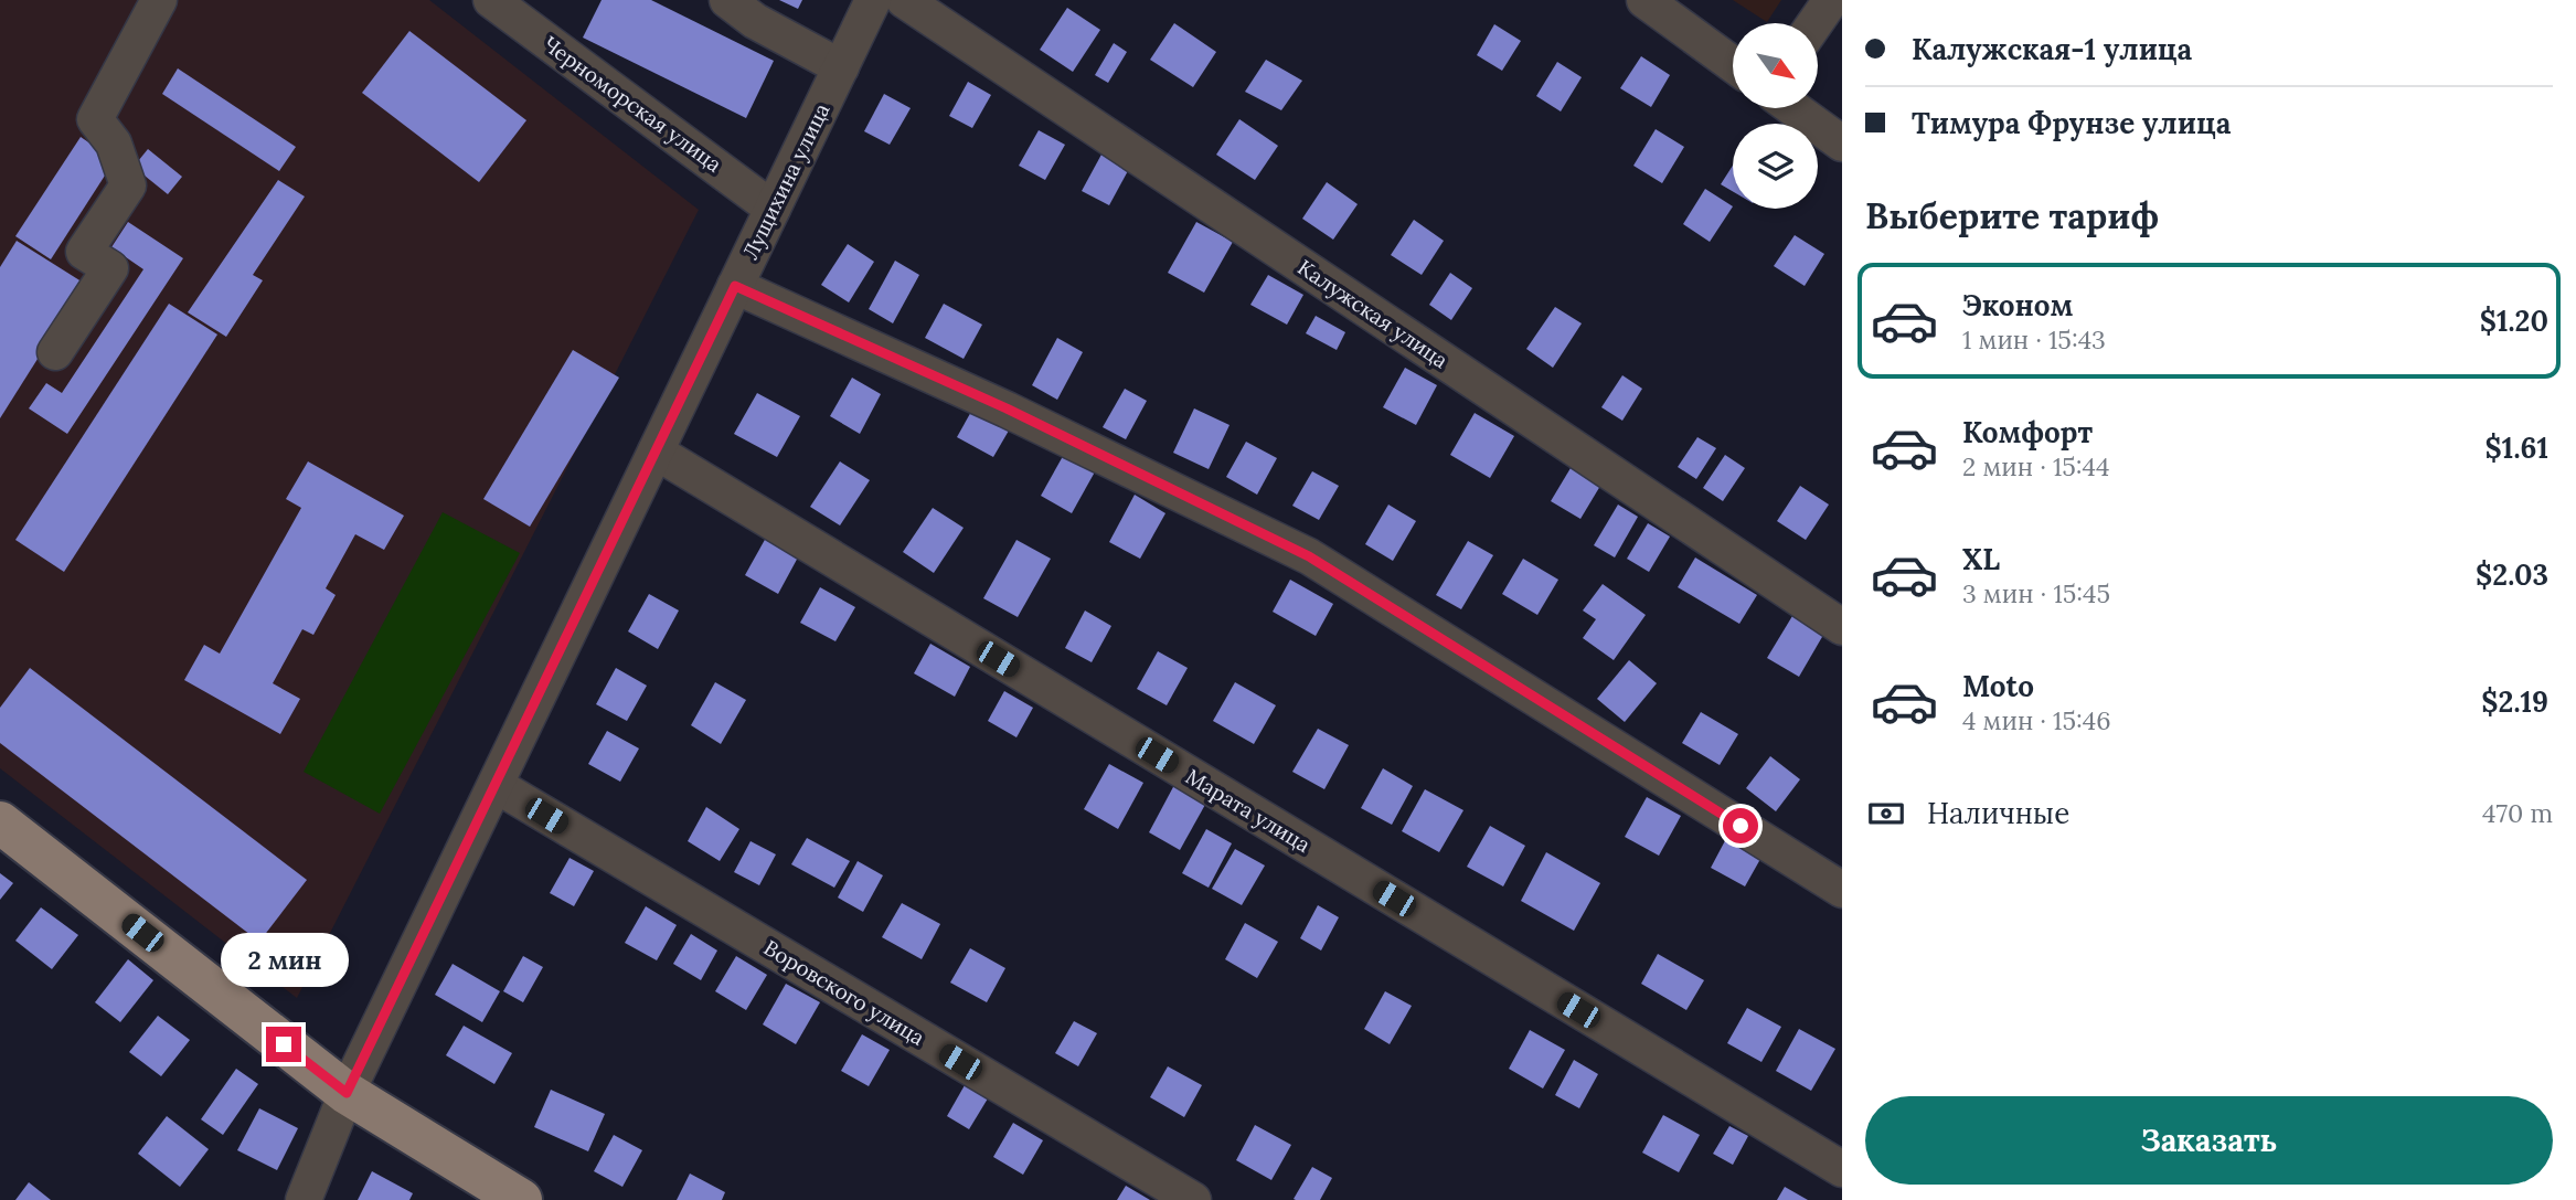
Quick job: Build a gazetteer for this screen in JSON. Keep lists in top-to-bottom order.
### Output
{
  "streets": {
    "street": [
      "Черноморская улица",
      "Лущихина улица",
      "Калужская улица",
      "Марата улица",
      "Воровского улица"
    ]
  },
  "crossings": [
    ["Черноморская улица", "Лущихина улица"],
    ["Лущихина улица", "Марата улица"],
    ["Лущихина улица", "Воровского улица"]
  ],
  "north": "bottom right",
  "page": {
    "banner": ["Калужская-1 улица", "Тимура Фрунзе улица"],
    "heading": "Выберите тариф",
    "list": [
      {
        "name": "Эконом",
        "note": "1 мин · 15:43",
        "value": "$1.20"
      },
      {
        "name": "Комфорт",
        "note": "2 мин · 15:44",
        "value": "$1.61"
      },
      {
        "name": "XL",
        "note": "3 мин · 15:45",
        "value": "$2.03"
      },
      {
        "name": "Moto",
        "note": "4 мин · 15:46",
        "value": "$2.19"
      }
    ],
    "pay": ["Наличные", "470 m"],
    "bubble": "2 мин",
    "buttons": "Заказать"
  }
}
